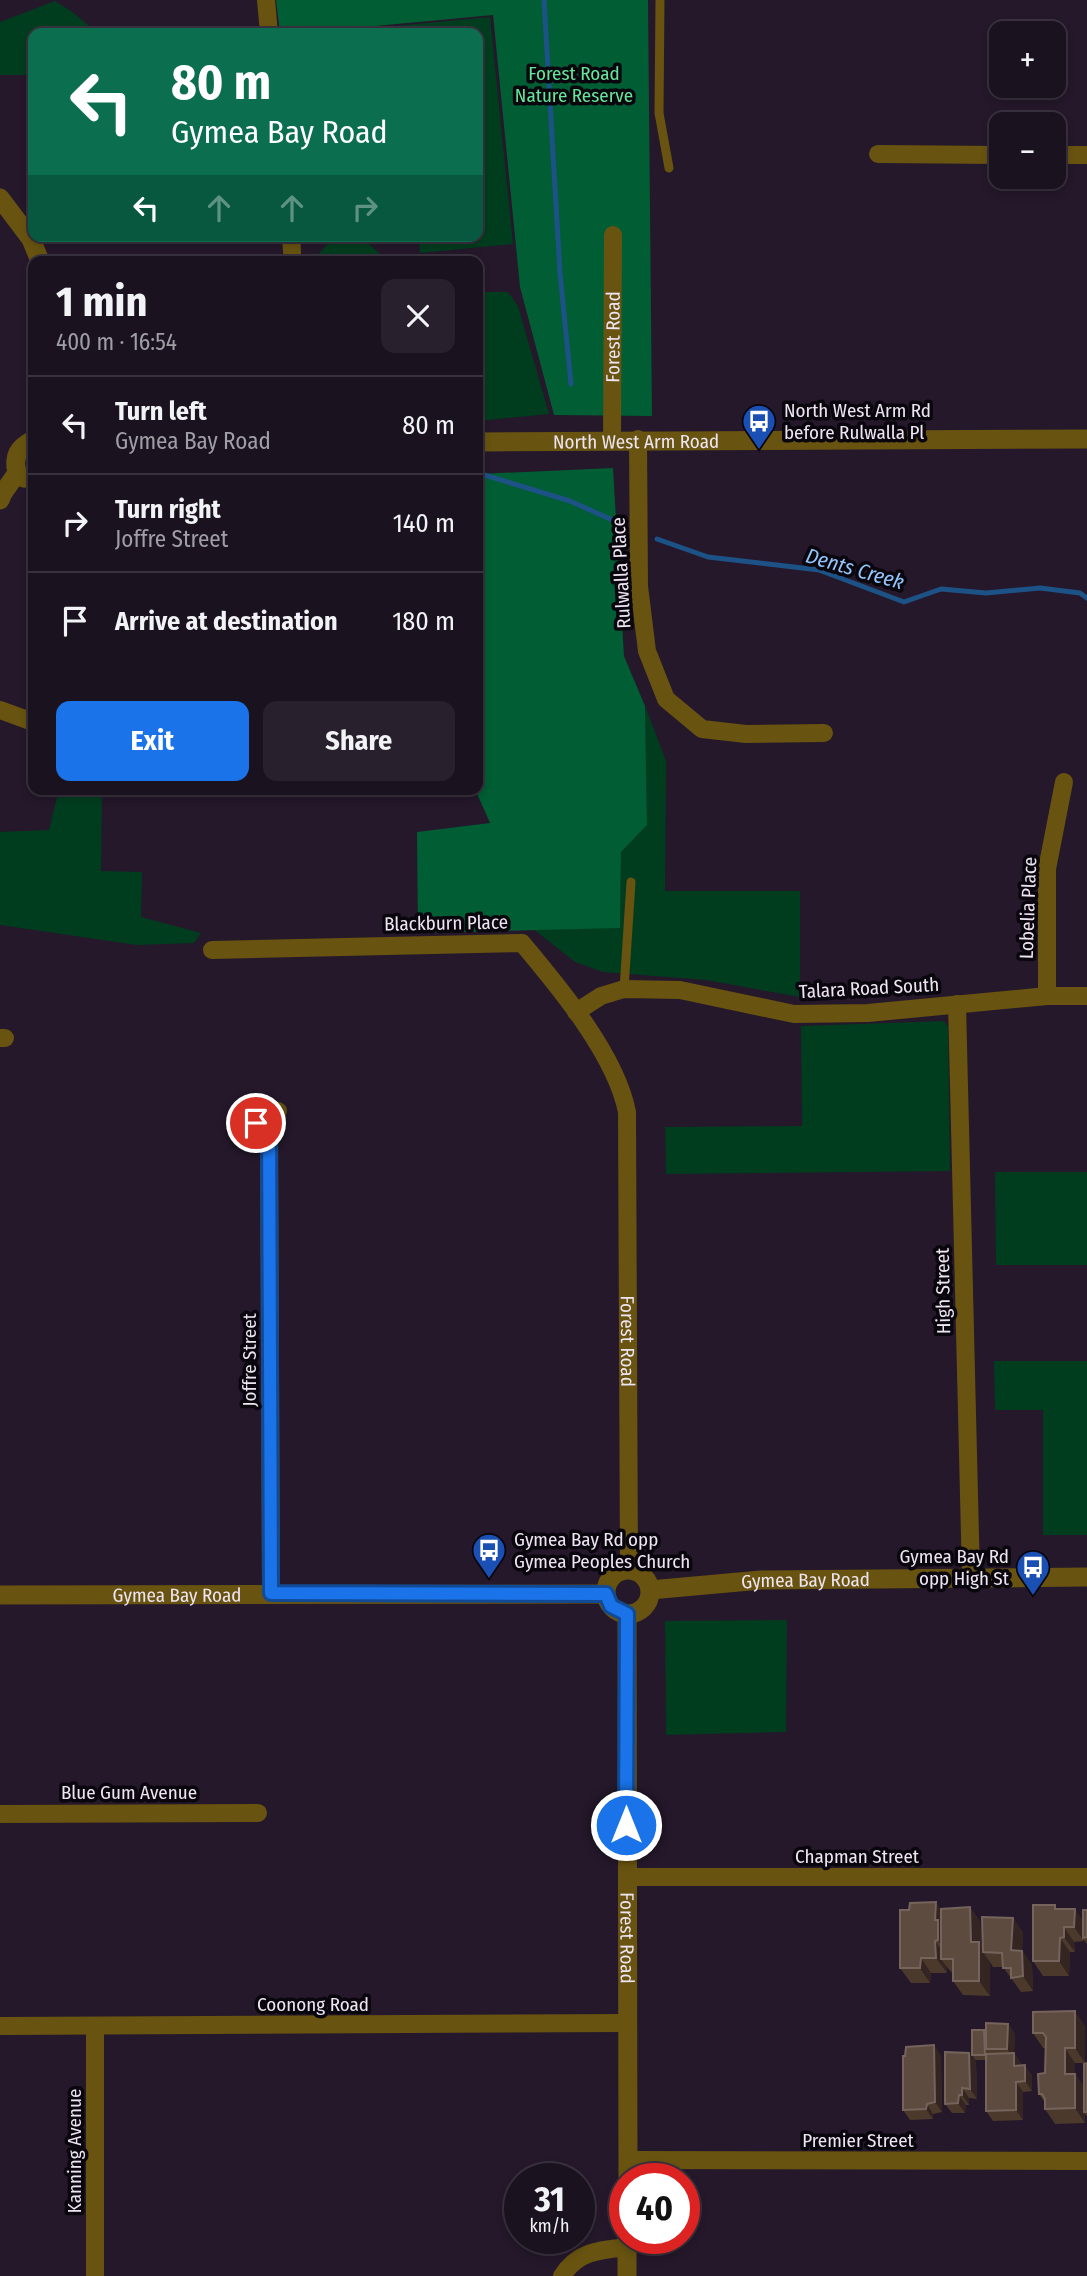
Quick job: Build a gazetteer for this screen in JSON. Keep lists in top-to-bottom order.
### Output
{
  "streets": {
    "street": [
      "Forest Road",
      "North West Arm Road",
      "Rulwalla Place",
      "Lobelia Place",
      "Blackburn Place",
      "Talara Road South",
      "High Street",
      "Joffre Street",
      "Gymea Bay Road",
      "Blue Gum Avenue",
      "Chapman Street",
      "Coonong Road",
      "Premier Street",
      "Kanning Avenue"
    ]
  },
  "crossings": [
    ["Forest Road", "North West Arm Road"],
    ["Forest Road", "Blackburn Place"],
    ["Forest Road", "Gymea Bay Road"],
    ["Forest Road", "Chapman Street"],
    ["Forest Road", "Coonong Road"],
    ["North West Arm Road", "Rulwalla Place"],
    ["Lobelia Place", "Talara Road South"],
    ["Blackburn Place", "Talara Road South"],
    ["Talara Road South", "High Street"],
    ["High Street", "Gymea Bay Road"],
    ["Joffre Street", "Gymea Bay Road"],
    ["Coonong Road", "Kanning Avenue"]
  ],
  "water": ["Dents Creek"],
  "parks": ["Forest Road Nature Reserve"],
  "places": {
    "bus stop": ["North West Arm Rd before Rulwalla Pl", "Gymea Bay Rd opp Gymea Peoples Church", "Gymea Bay Rd opp High St"]
  },
  "page": {
    "map_buttons": ["+", "−"],
    "turn": ["80 m", "Gymea Bay Road"],
    "heading": ["1 min", "400 m · 16:54"],
    "list": [
      {
        "name": "Turn left",
        "note": "Gymea Bay Road",
        "value": "80 m"
      },
      {
        "name": "Turn right",
        "note": "Joffre Street",
        "value": "140 m"
      },
      {
        "name": "Arrive at destination",
        "value": "180 m"
      }
    ],
    "buttons": ["Exit", "Share"],
    "speed": "31 km/h",
    "limit": "40"
  }
}
